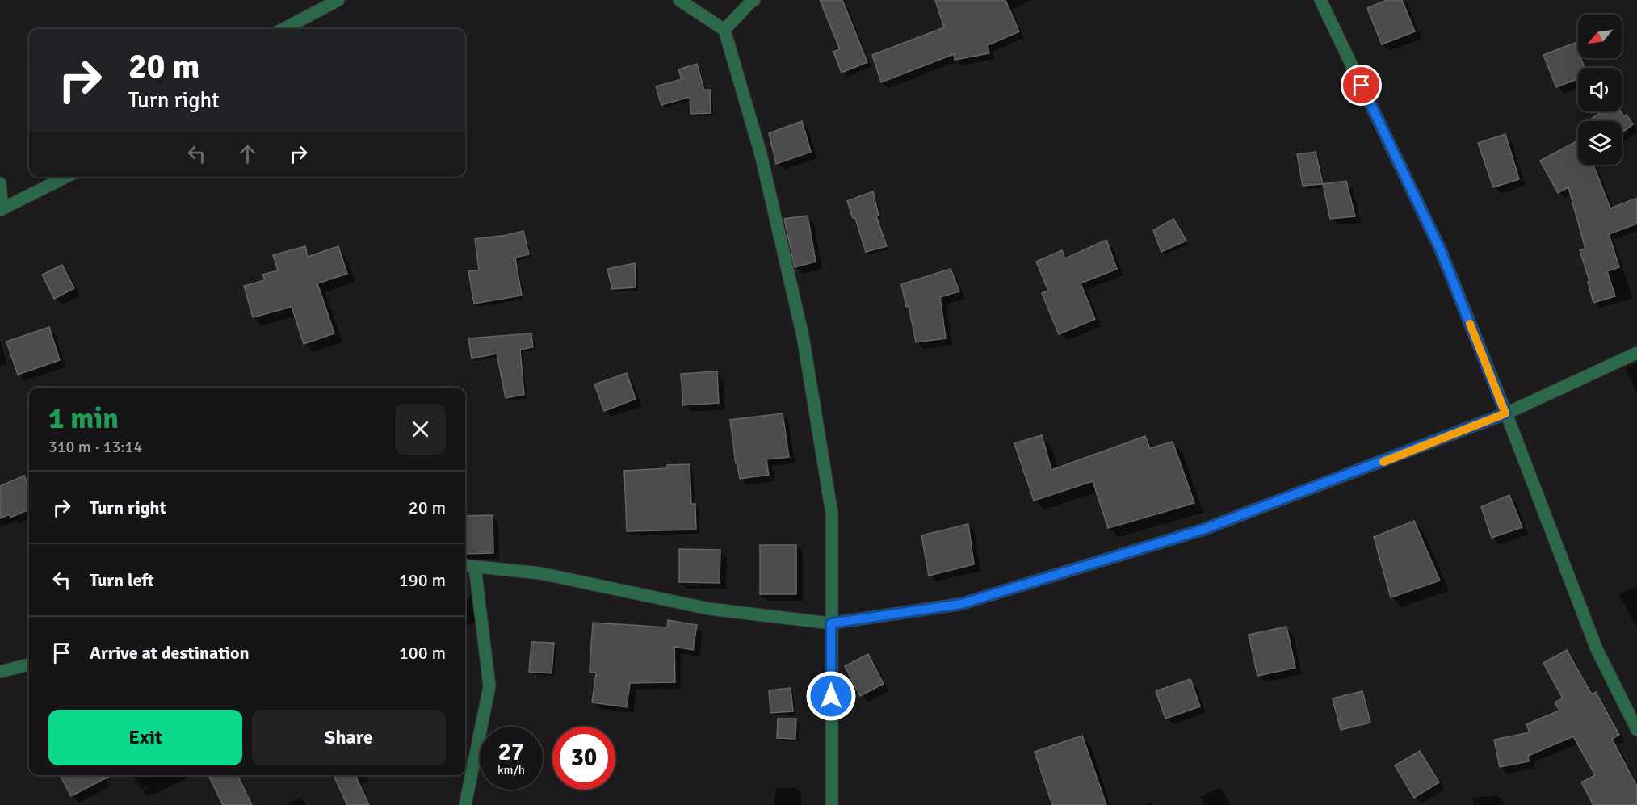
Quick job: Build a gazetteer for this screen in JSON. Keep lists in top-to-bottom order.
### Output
{
  "north": "bottom left",
  "page": {
    "turn": ["20 m", "Turn right"],
    "heading": ["1 min", "310 m · 13:14"],
    "list": [
      {
        "name": "Turn right",
        "value": "20 m"
      },
      {
        "name": "Turn left",
        "value": "190 m"
      },
      {
        "name": "Arrive at destination",
        "value": "100 m"
      }
    ],
    "buttons": ["Exit", "Share"],
    "speed": "27 km/h",
    "limit": "30"
  }
}
